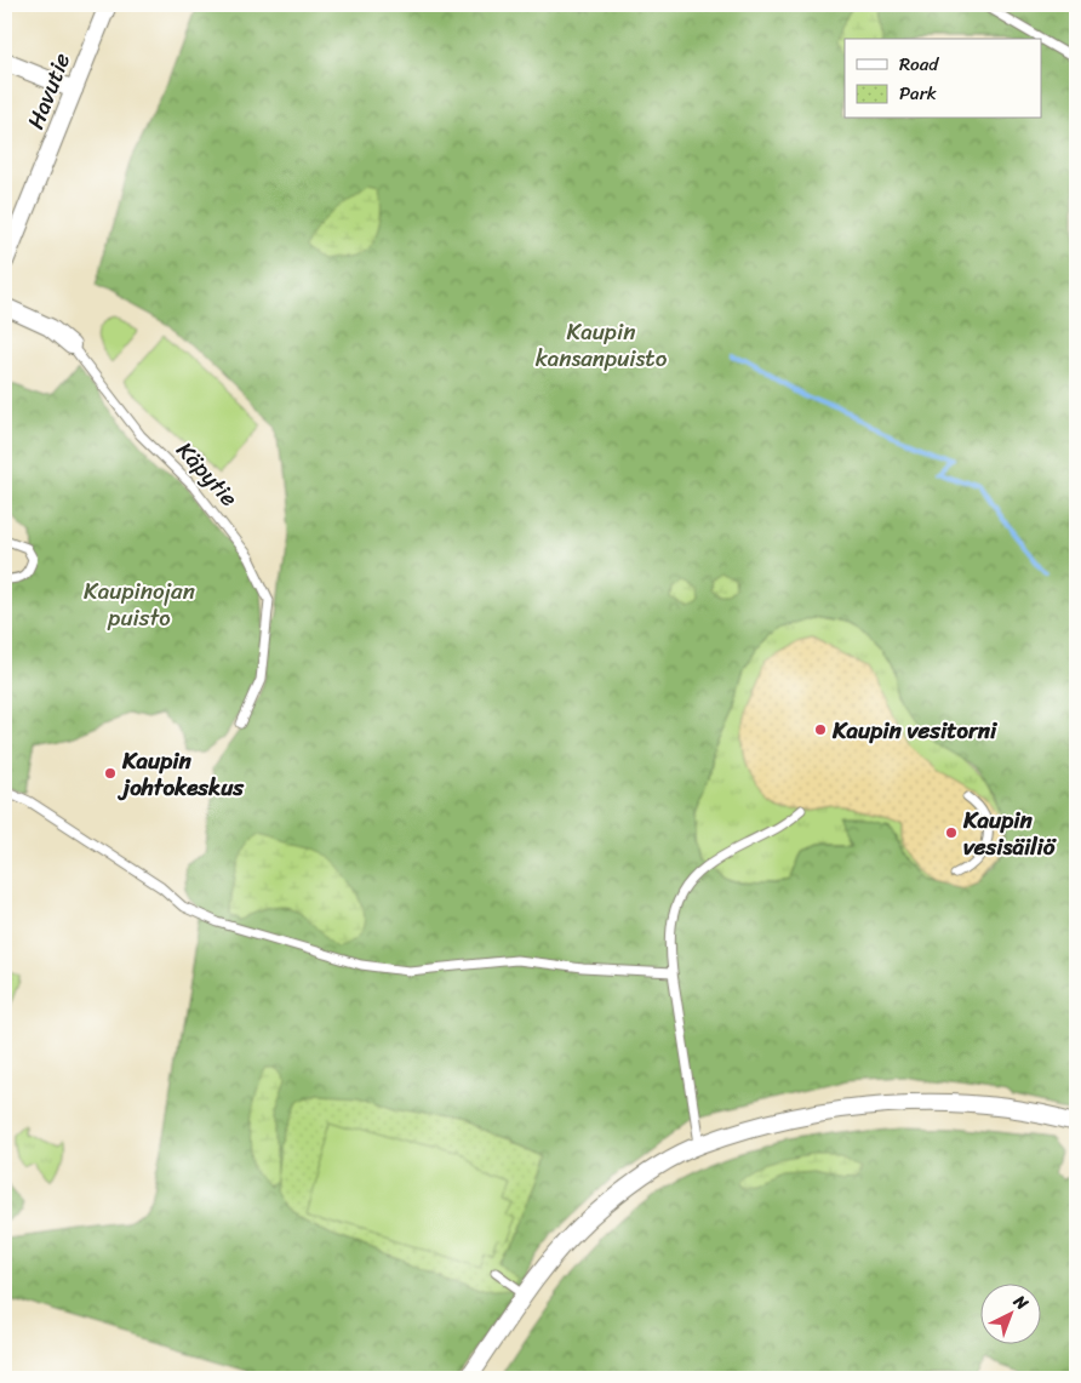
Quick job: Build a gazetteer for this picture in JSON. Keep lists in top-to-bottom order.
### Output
{
  "streets": {
    "street": ["Havutie", "Käpytie"]
  },
  "parks": ["Kaupin kansanpuisto", "Kaupinojan puisto"],
  "places": ["Kaupin vesitorni", "Kaupin johtokeskus", "Kaupin vesisäiliö"],
  "legend": ["Road", "Park"],
  "north": "top right"
}
